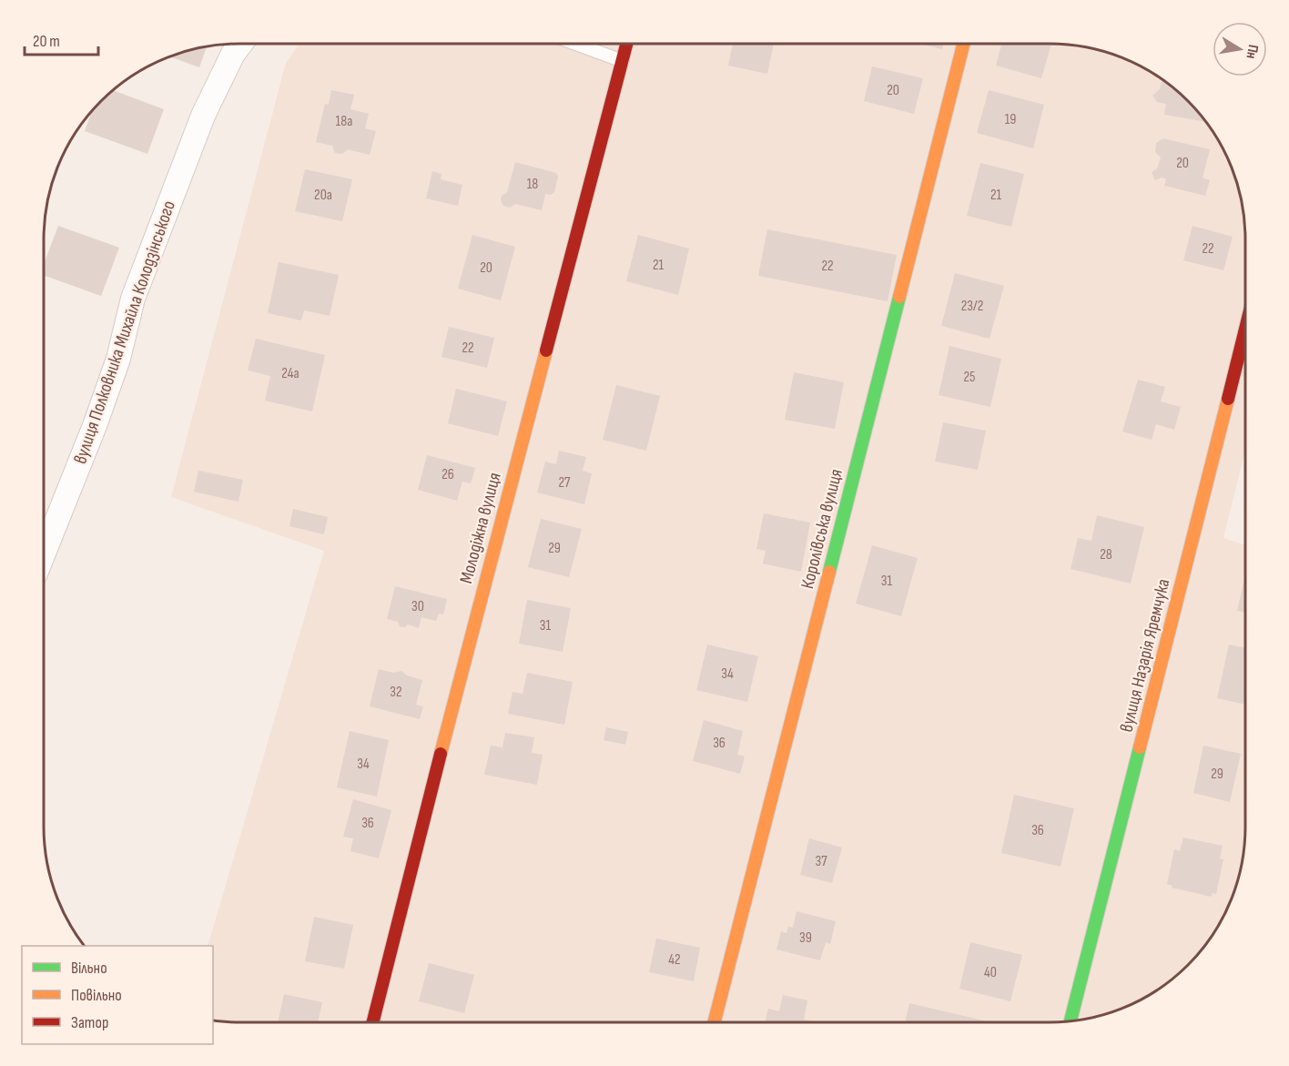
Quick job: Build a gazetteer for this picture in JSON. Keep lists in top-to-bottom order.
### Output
{
  "streets": {
    "street": [
      "вулиця Полковника Михайла Колодзінського",
      "Молодіжна вулиця",
      "Королівська вулиця",
      "вулиця Назарія Яремчука"
    ]
  },
  "house_numbers": [
    "20",
    "19",
    "18а",
    "20",
    "18",
    "20а",
    "21",
    "22",
    "21",
    "22",
    "20",
    "23/2",
    "22",
    "24а",
    "25",
    "26",
    "27",
    "29",
    "28",
    "31",
    "30",
    "31",
    "34",
    "32",
    "36",
    "34",
    "29",
    "36",
    "36",
    "37",
    "39",
    "42",
    "40"
  ],
  "legend": ["Вільно", "Повільно", "Затор"],
  "scale_bar": "20 m",
  "north": "right"
}
